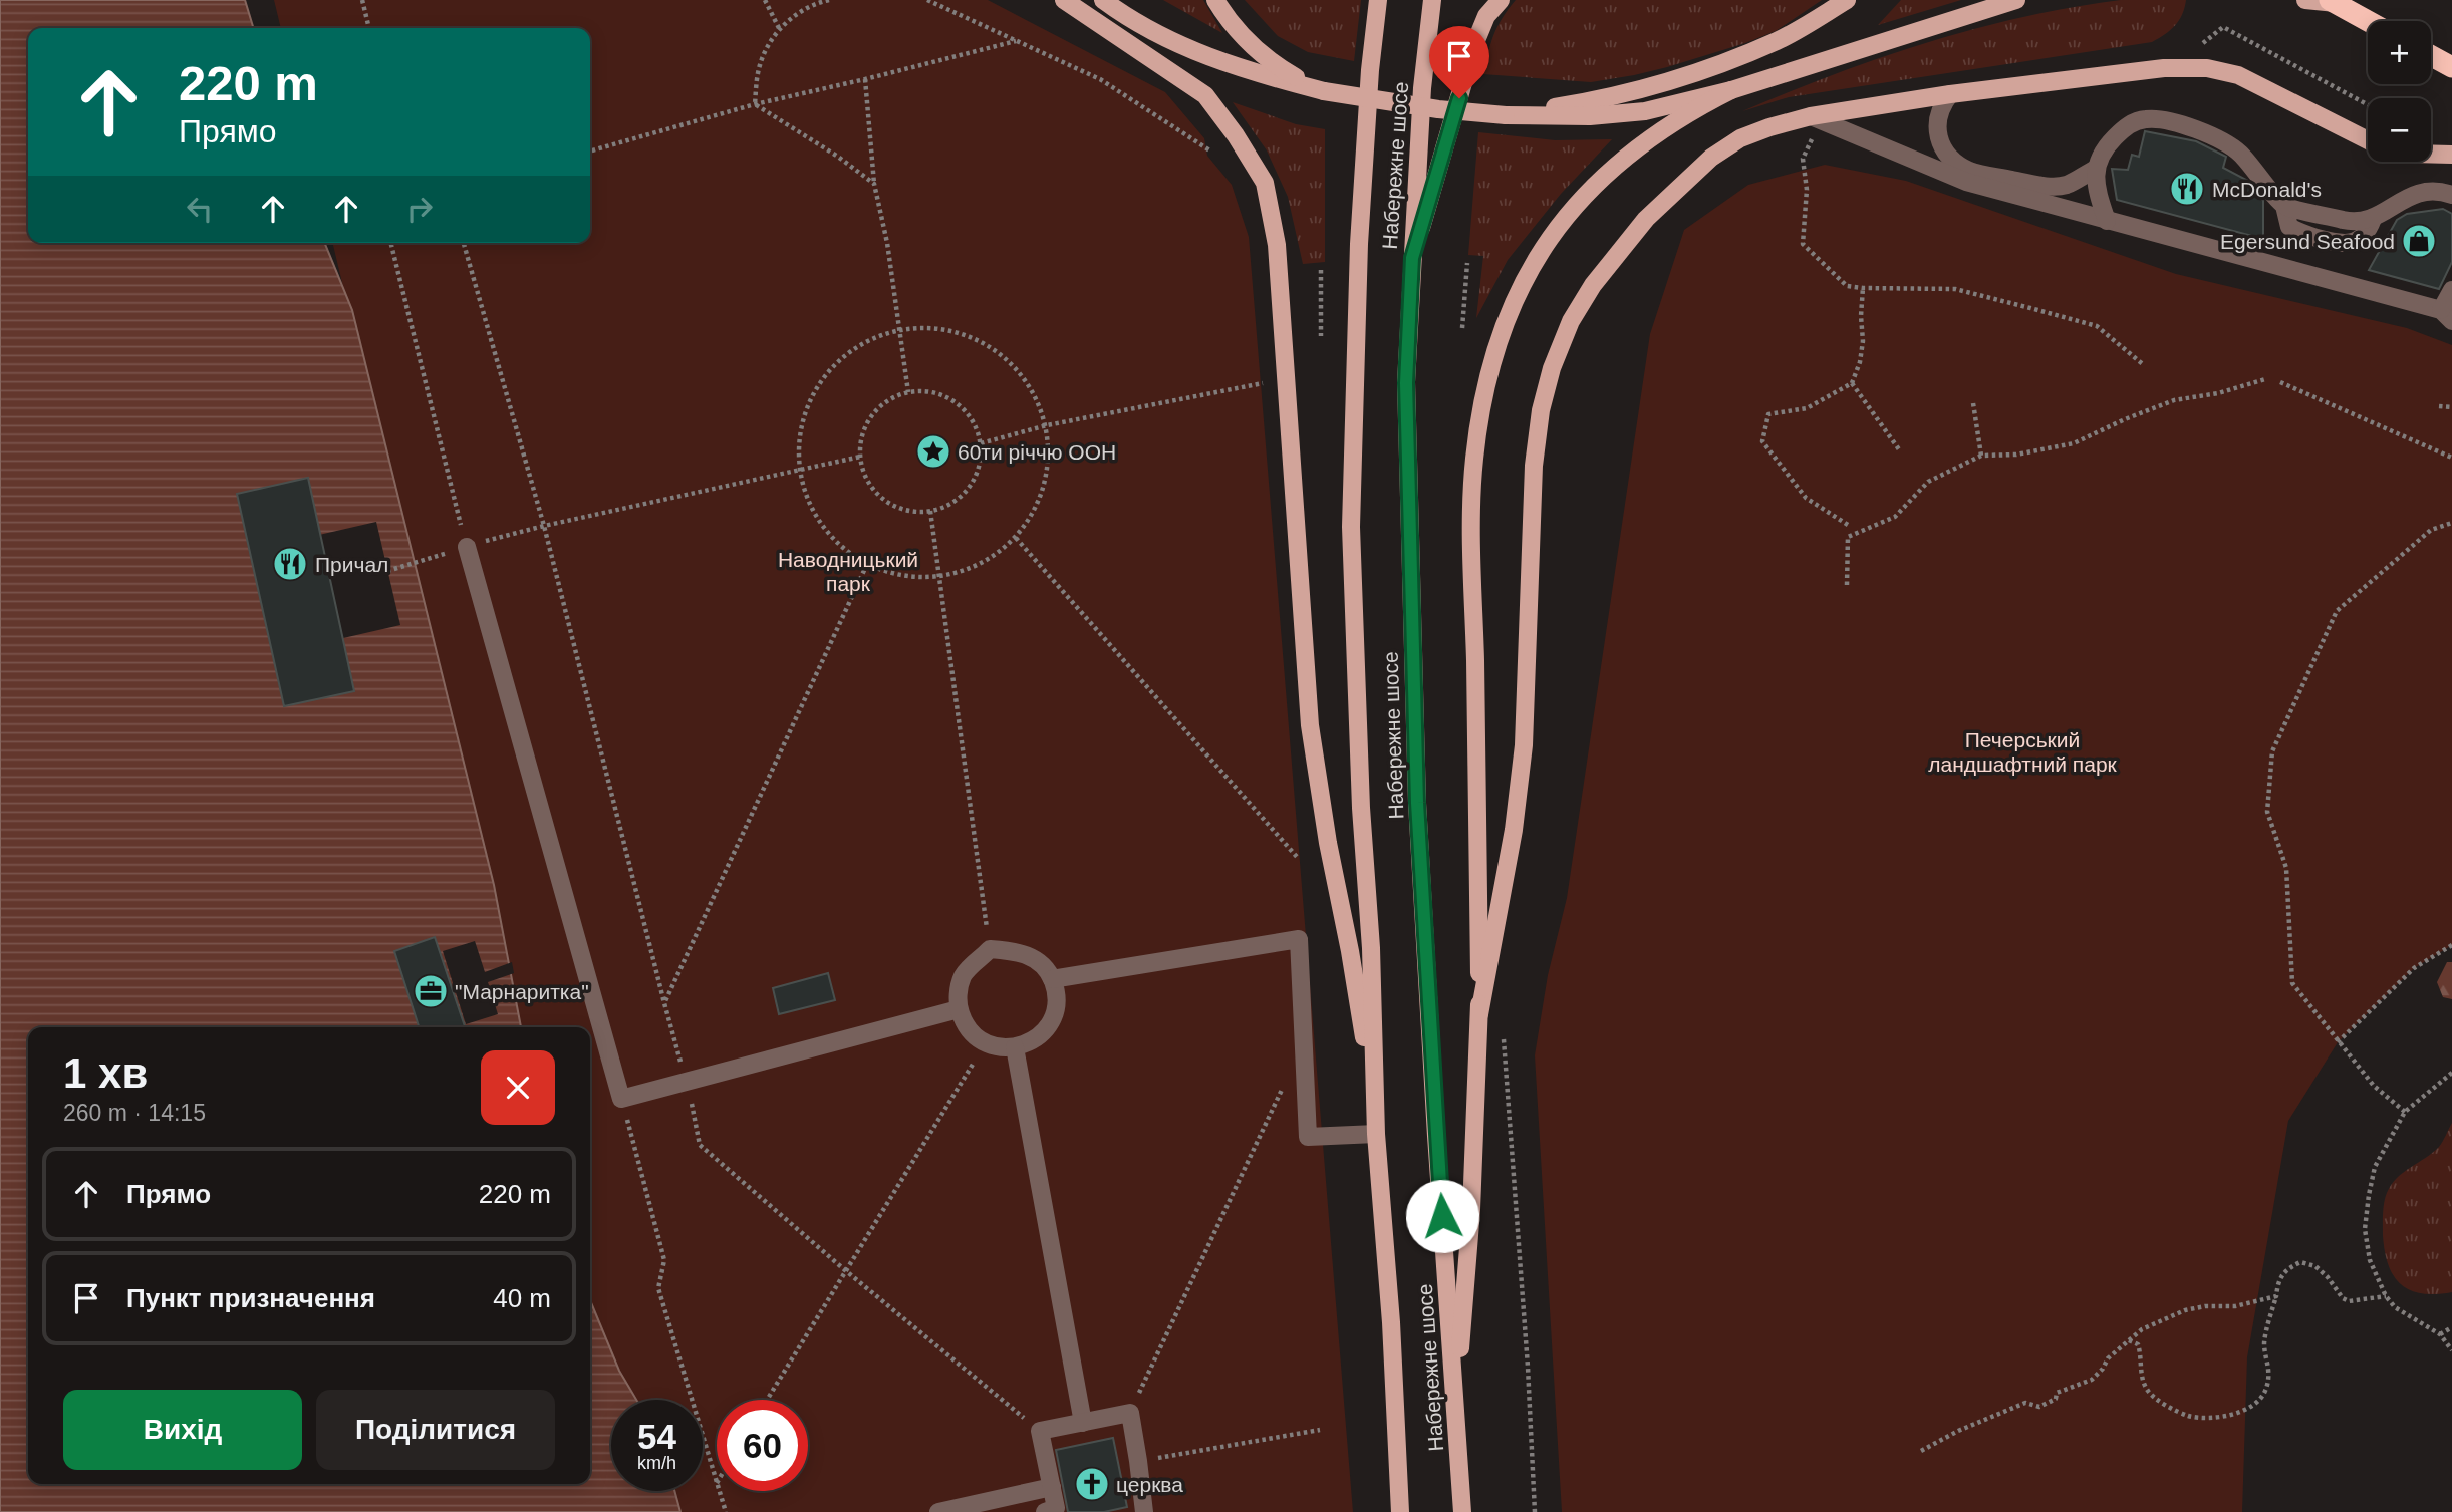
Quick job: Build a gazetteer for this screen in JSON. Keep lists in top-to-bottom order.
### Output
{
  "streets": {
    "main road": ["Набережне шосе"]
  },
  "parks": ["Наводницький парк", "Печерський ландшафтний парк"],
  "places": {
    "restaurant": ["McDonald's", "Причал"],
    "shop": ["Egersund Seafood"],
    "place": ["60ти річчю ООН"],
    "office": ["\"Марнаритка\""],
    "church": ["церква"]
  },
  "page": {
    "map_buttons": ["+", "−"],
    "turn": ["220 m", "Прямо"],
    "heading": ["1 хв", "260 m · 14:15"],
    "list": [
      {
        "name": "Прямо",
        "value": "220 m"
      },
      {
        "name": "Пункт призначення",
        "value": "40 m"
      }
    ],
    "buttons": ["Вихід", "Поділитися"],
    "speed": "54 km/h",
    "limit": "60"
  }
}
